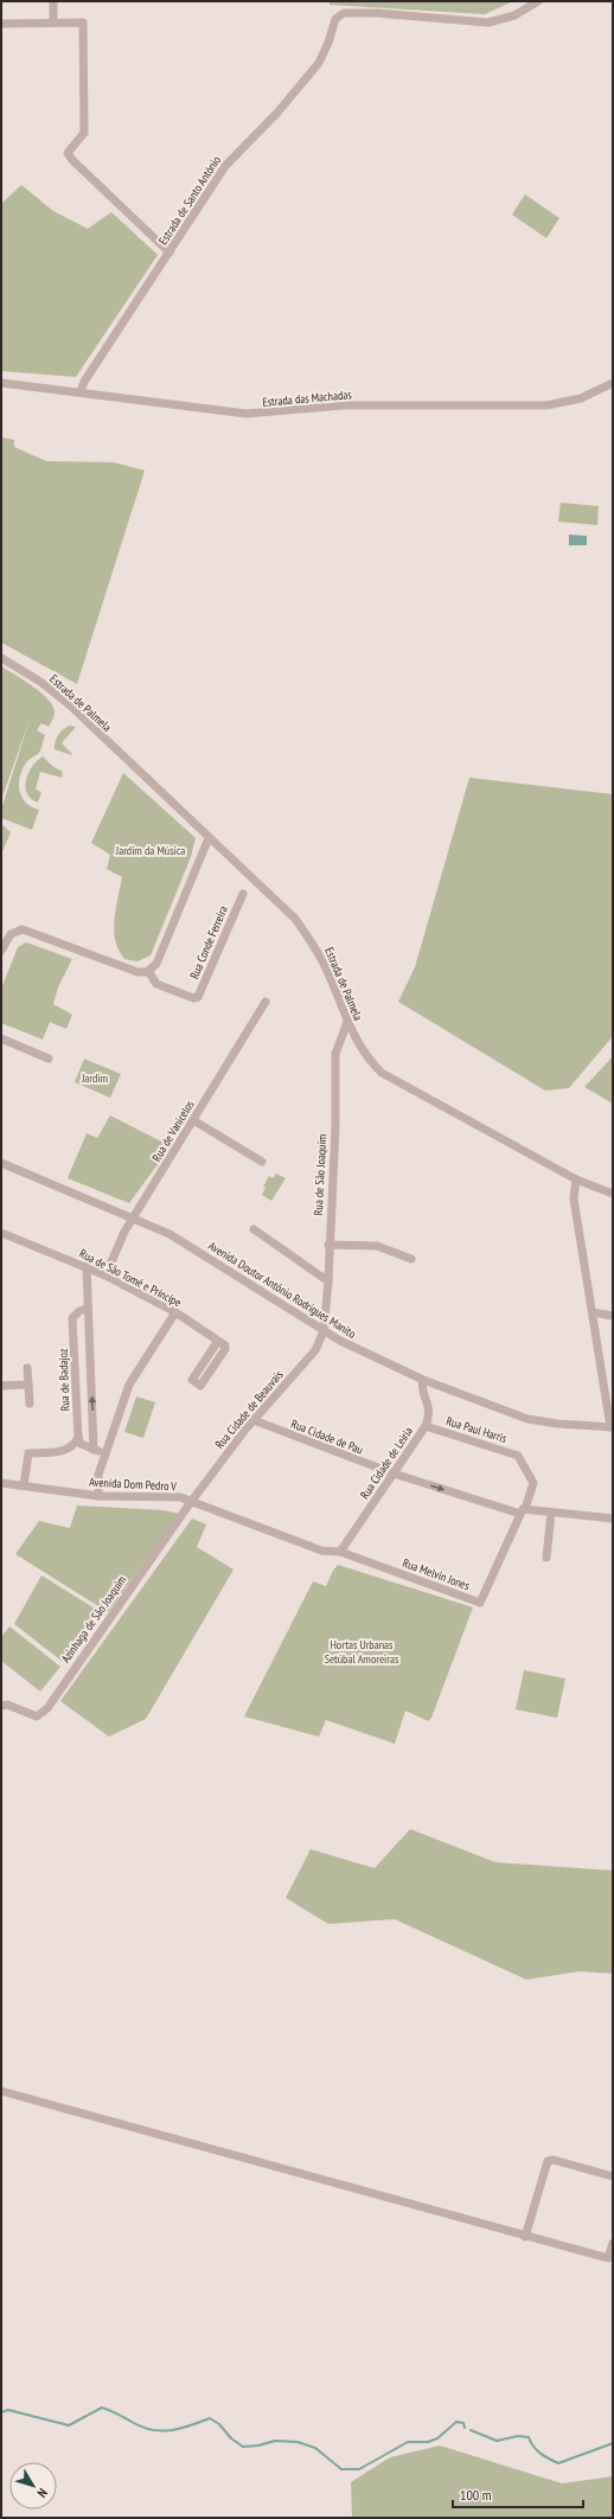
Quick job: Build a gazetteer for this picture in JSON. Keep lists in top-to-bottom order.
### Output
{
  "streets": {
    "street": [
      "Estrada de Santo António",
      "Estrada das Machadas",
      "Estrada de Palmela",
      "Rua Conde Ferreira",
      "Rua de Vanicelos",
      "Rua de São Joaquim",
      "Rua de São Tomé e Príncipe",
      "Avenida Doutor António Rodrigues Manito",
      "Rua de Badajoz",
      "Rua Cidade de Beauvais",
      "Rua Paul Harris",
      "Rua Cidade de Pau",
      "Rua Cidade de Leiria",
      "Avenida Dom Pedro V",
      "Rua Melvin Jones",
      "Azinhaga de São Joaquim"
    ]
  },
  "crossings": [
    ["Estrada de Santo António", "Estrada das Machadas"],
    ["Estrada de Palmela", "Rua de São Joaquim"],
    ["Rua de Vanicelos", "Rua de São Tomé e Príncipe"],
    ["Rua de Vanicelos", "Avenida Doutor António Rodrigues Manito"],
    ["Rua de São Joaquim", "Avenida Doutor António Rodrigues Manito"],
    ["Rua de São Joaquim", "Rua Cidade de Beauvais"],
    ["Avenida Doutor António Rodrigues Manito", "Rua Cidade de Beauvais"],
    ["Avenida Doutor António Rodrigues Manito", "Rua Cidade de Leiria"],
    ["Rua Cidade de Beauvais", "Rua Cidade de Pau"],
    ["Rua Cidade de Beauvais", "Avenida Dom Pedro V"],
    ["Rua Cidade de Beauvais", "Azinhaga de São Joaquim"],
    ["Rua Paul Harris", "Rua Cidade de Pau"],
    ["Rua Paul Harris", "Rua Cidade de Leiria"],
    ["Rua Paul Harris", "Rua Melvin Jones"],
    ["Rua Cidade de Pau", "Rua Cidade de Leiria"],
    ["Rua Cidade de Pau", "Rua Melvin Jones"],
    ["Rua Cidade de Leiria", "Avenida Dom Pedro V"],
    ["Rua Cidade de Leiria", "Rua Melvin Jones"],
    ["Avenida Dom Pedro V", "Rua Melvin Jones"],
    ["Avenida Dom Pedro V", "Azinhaga de São Joaquim"]
  ],
  "one_way": ["Rua Cidade de Pau"],
  "parks": ["Jardim da Música", "Jardim", "Hortas Urbanas Setúbal Amoreiras"],
  "scale_bar": "100 m",
  "north": "bottom right"
}
